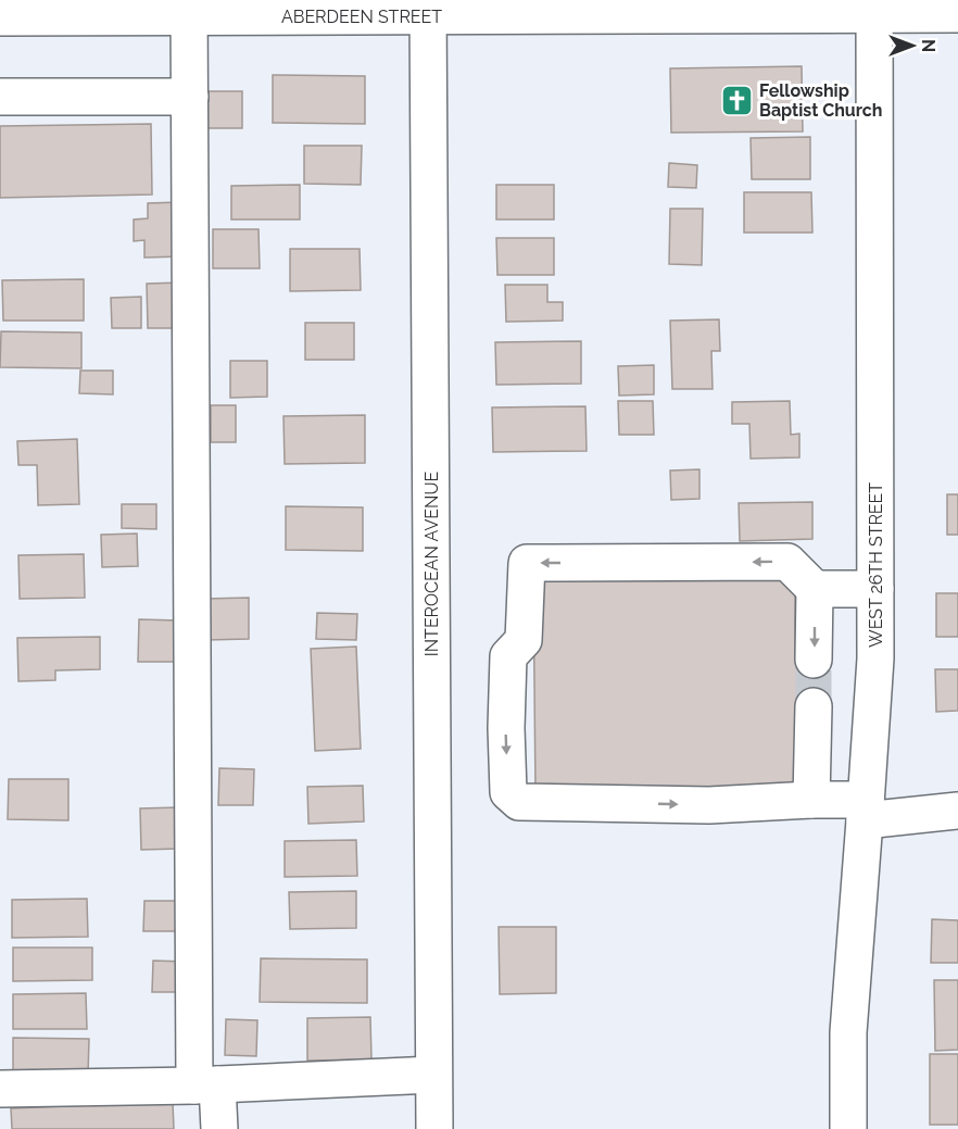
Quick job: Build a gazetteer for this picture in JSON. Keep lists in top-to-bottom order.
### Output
{
  "streets": {
    "street": ["ABERDEEN STREET", "INTEROCEAN AVENUE", "WEST 26TH STREET"]
  },
  "crossings": [
    ["ABERDEEN STREET", "INTEROCEAN AVENUE"],
    ["ABERDEEN STREET", "WEST 26TH STREET"]
  ],
  "places": {
    "church": ["Fellowship Baptist Church"]
  },
  "north": "right"
}
